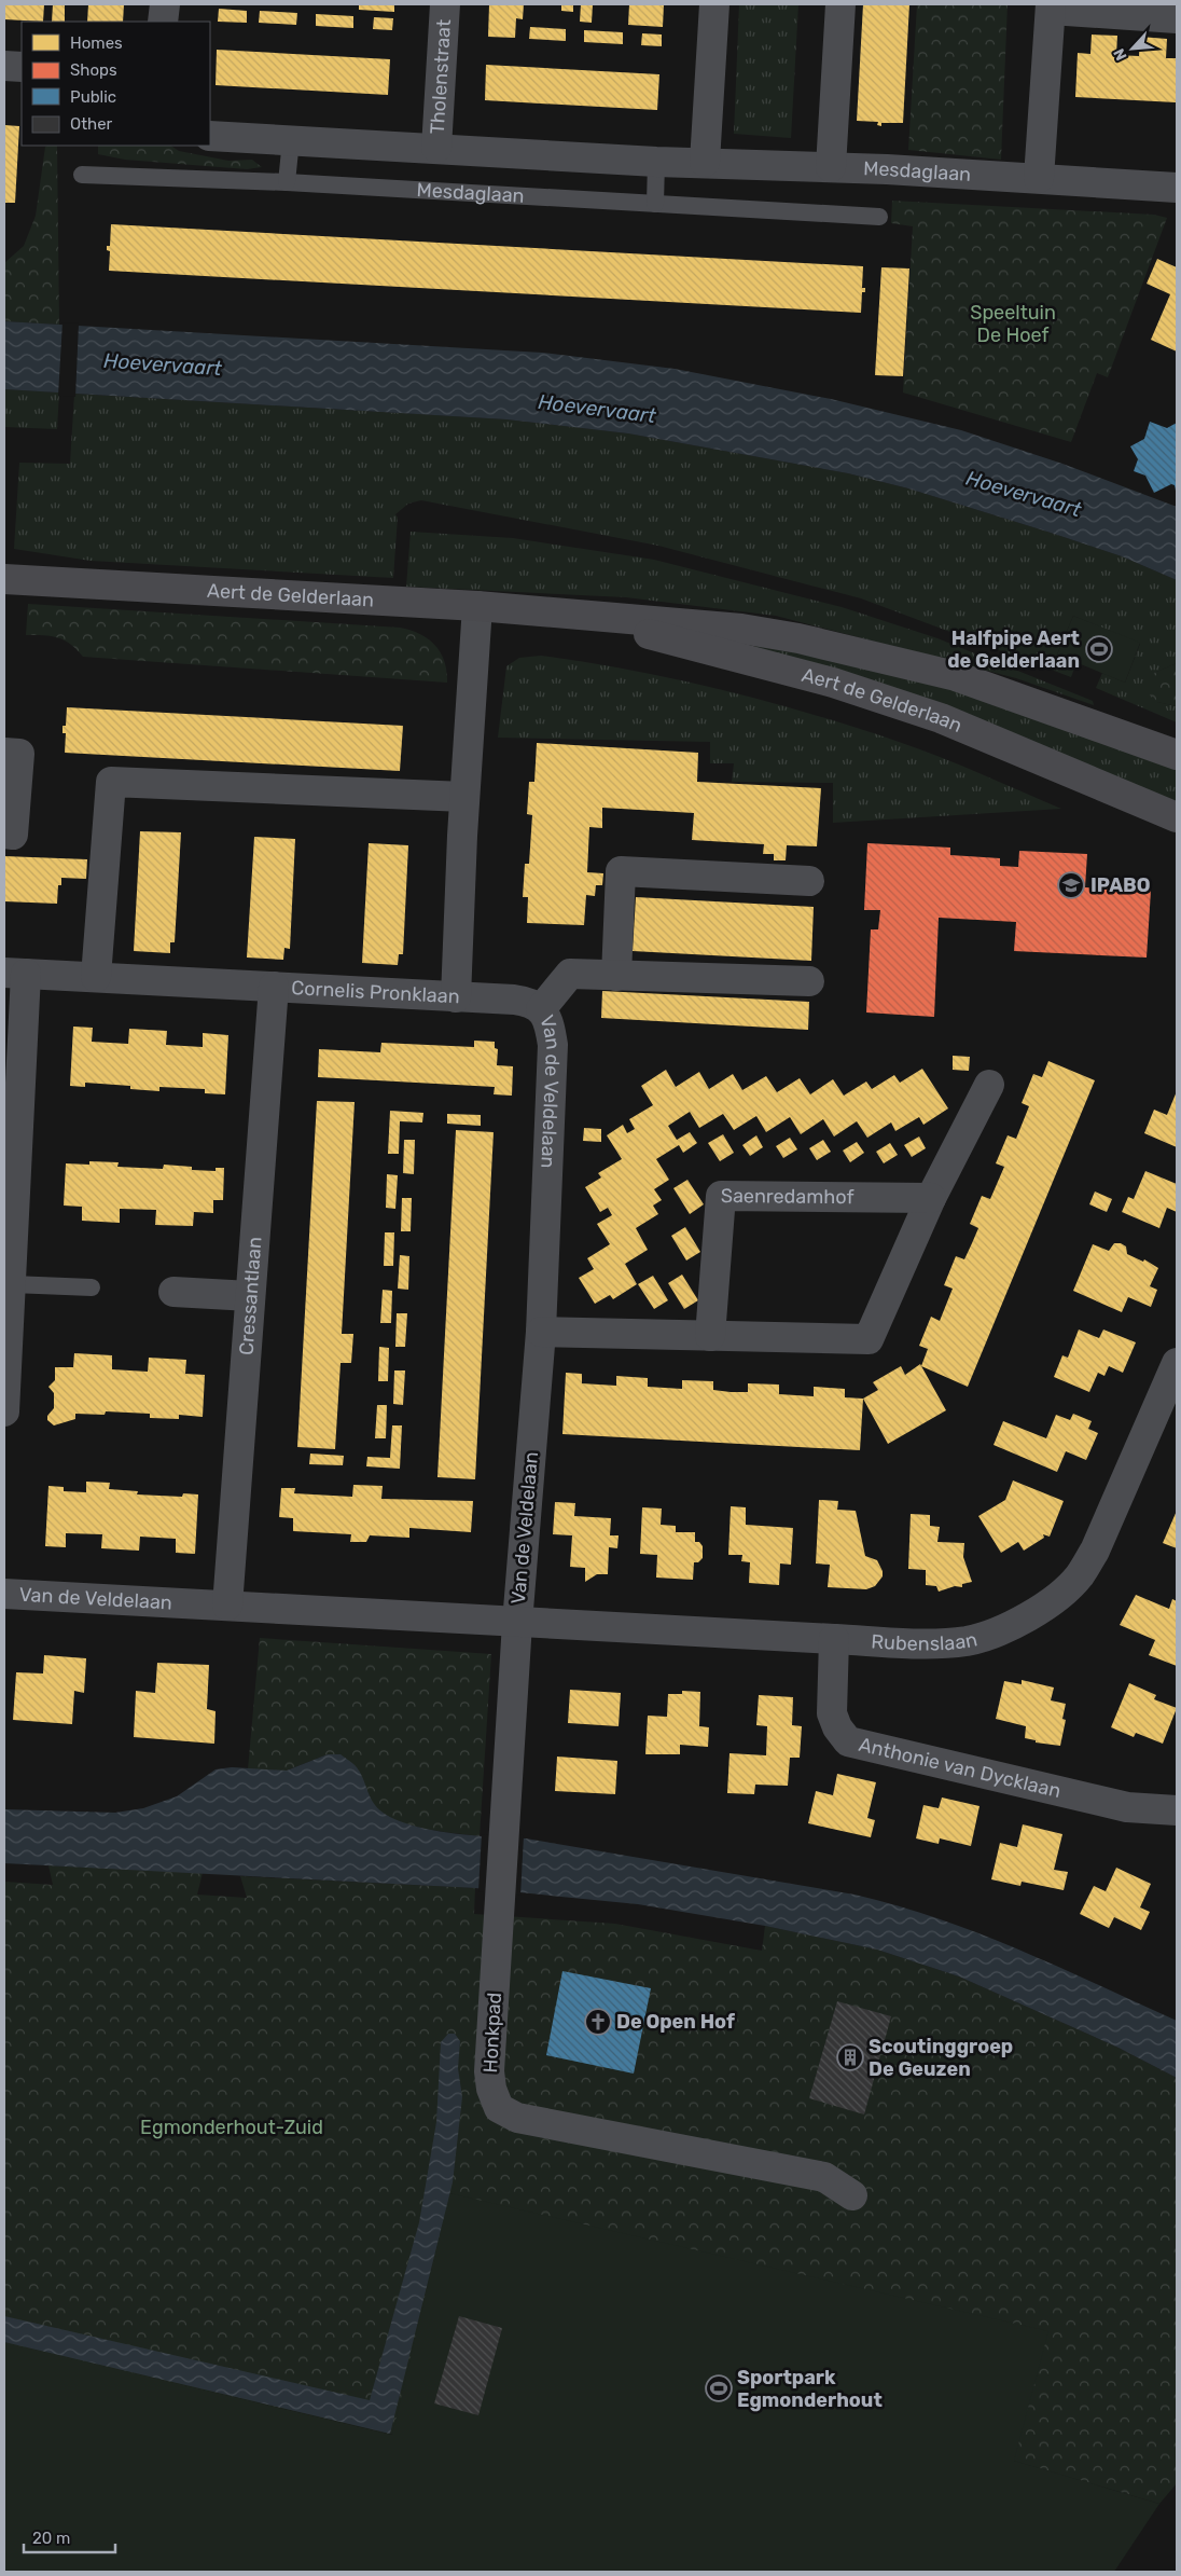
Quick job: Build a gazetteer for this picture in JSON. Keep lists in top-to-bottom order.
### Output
{
  "streets": {
    "street": [
      "Tholenstraat",
      "Mesdaglaan",
      "Aert de Gelderlaan",
      "Cornelis Pronklaan",
      "Van de Veldelaan",
      "Saenredamhof",
      "Cressantlaan",
      "Rubenslaan",
      "Anthonie van Dycklaan",
      "Honkpad"
    ]
  },
  "crossings": [
    ["Tholenstraat", "Mesdaglaan"],
    ["Aert de Gelderlaan", "Cornelis Pronklaan"],
    ["Cornelis Pronklaan", "Van de Veldelaan"],
    ["Cornelis Pronklaan", "Cressantlaan"],
    ["Van de Veldelaan", "Cressantlaan"],
    ["Van de Veldelaan", "Rubenslaan"],
    ["Van de Veldelaan", "Honkpad"],
    ["Rubenslaan", "Anthonie van Dycklaan"],
    ["Rubenslaan", "Honkpad"]
  ],
  "water": ["Hoevervaart"],
  "parks": ["Speeltuin De Hoef", "Egmonderhout-Zuid"],
  "places": {
    "sports": ["Halfpipe Aert de Gelderlaan", "Sportpark Egmonderhout"],
    "school or university": ["IPABO"],
    "church": ["De Open Hof"],
    "building": ["Scoutinggroep De Geuzen"]
  },
  "legend": [
    "Homes",
    "Shops",
    "Public",
    "Other"
  ],
  "scale_bar": "20 m",
  "north": "bottom left"
}
